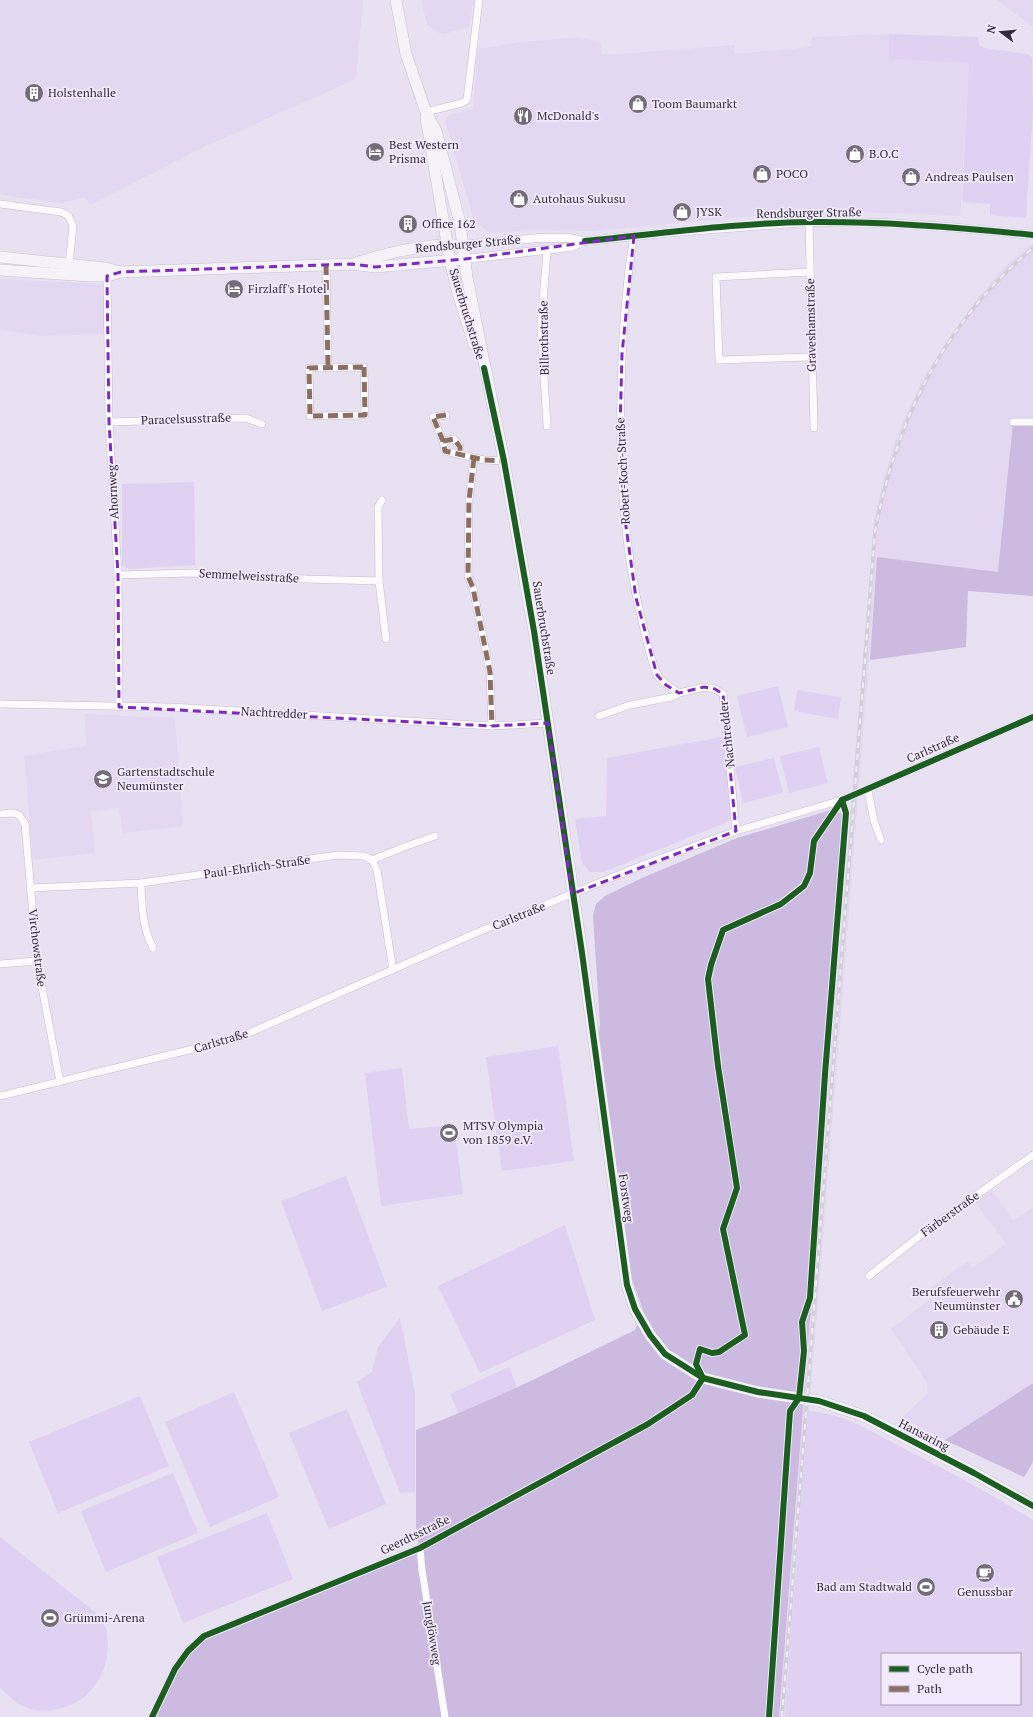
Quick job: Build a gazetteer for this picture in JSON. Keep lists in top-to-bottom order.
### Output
{
  "streets": {
    "main road": [
      "Rendsburger Straße",
      "Sauerbruchstraße",
      "Forstweg",
      "Hansaring"
    ],
    "street": [
      "Graveshamstraße",
      "Billrothstraße",
      "Paracelsusstraße",
      "Robert-Koch-Straße",
      "Ahornweg",
      "Semmelweisstraße",
      "Nachtredder",
      "Carlstraße",
      "Paul-Ehrlich-Straße",
      "Virchowstraße",
      "Färberstraße",
      "Geerdtsstraße",
      "Junglöwweg"
    ]
  },
  "crossings": [
    ["Rendsburger Straße", "Sauerbruchstraße"],
    ["Rendsburger Straße", "Graveshamstraße"],
    ["Rendsburger Straße", "Billrothstraße"],
    ["Rendsburger Straße", "Robert-Koch-Straße"],
    ["Rendsburger Straße", "Ahornweg"],
    ["Sauerbruchstraße", "Nachtredder"],
    ["Sauerbruchstraße", "Carlstraße"],
    ["Sauerbruchstraße", "Forstweg"],
    ["Paracelsusstraße", "Ahornweg"],
    ["Robert-Koch-Straße", "Nachtredder"],
    ["Ahornweg", "Semmelweisstraße"],
    ["Ahornweg", "Nachtredder"],
    ["Nachtredder", "Carlstraße"],
    ["Carlstraße", "Virchowstraße"],
    ["Carlstraße", "Forstweg"],
    ["Paul-Ehrlich-Straße", "Virchowstraße"],
    ["Forstweg", "Hansaring"],
    ["Forstweg", "Geerdtsstraße"],
    ["Geerdtsstraße", "Junglöwweg"]
  ],
  "places": {
    "building": ["Holstenhalle", "Office 162", "Gebäude E"],
    "shop": [
      "Toom Baumarkt",
      "B.O.C",
      "POCO",
      "Andreas Paulsen",
      "Autohaus Sukusu",
      "JYSK"
    ],
    "restaurant": ["McDonald's"],
    "hotel": ["Best Western Prisma", "Firzlaff's Hotel"],
    "school or university": ["Gartenstadtschule Neumünster"],
    "sports": ["MTSV Olympia von 1859 e.V.", "Bad am Stadtwald", "Grümmi-Arena"],
    "public building": ["Berufsfeuerwehr Neumünster"],
    "cafe": ["Genussbar"]
  },
  "legend": ["Cycle path", "Path"],
  "north": "left"
}
